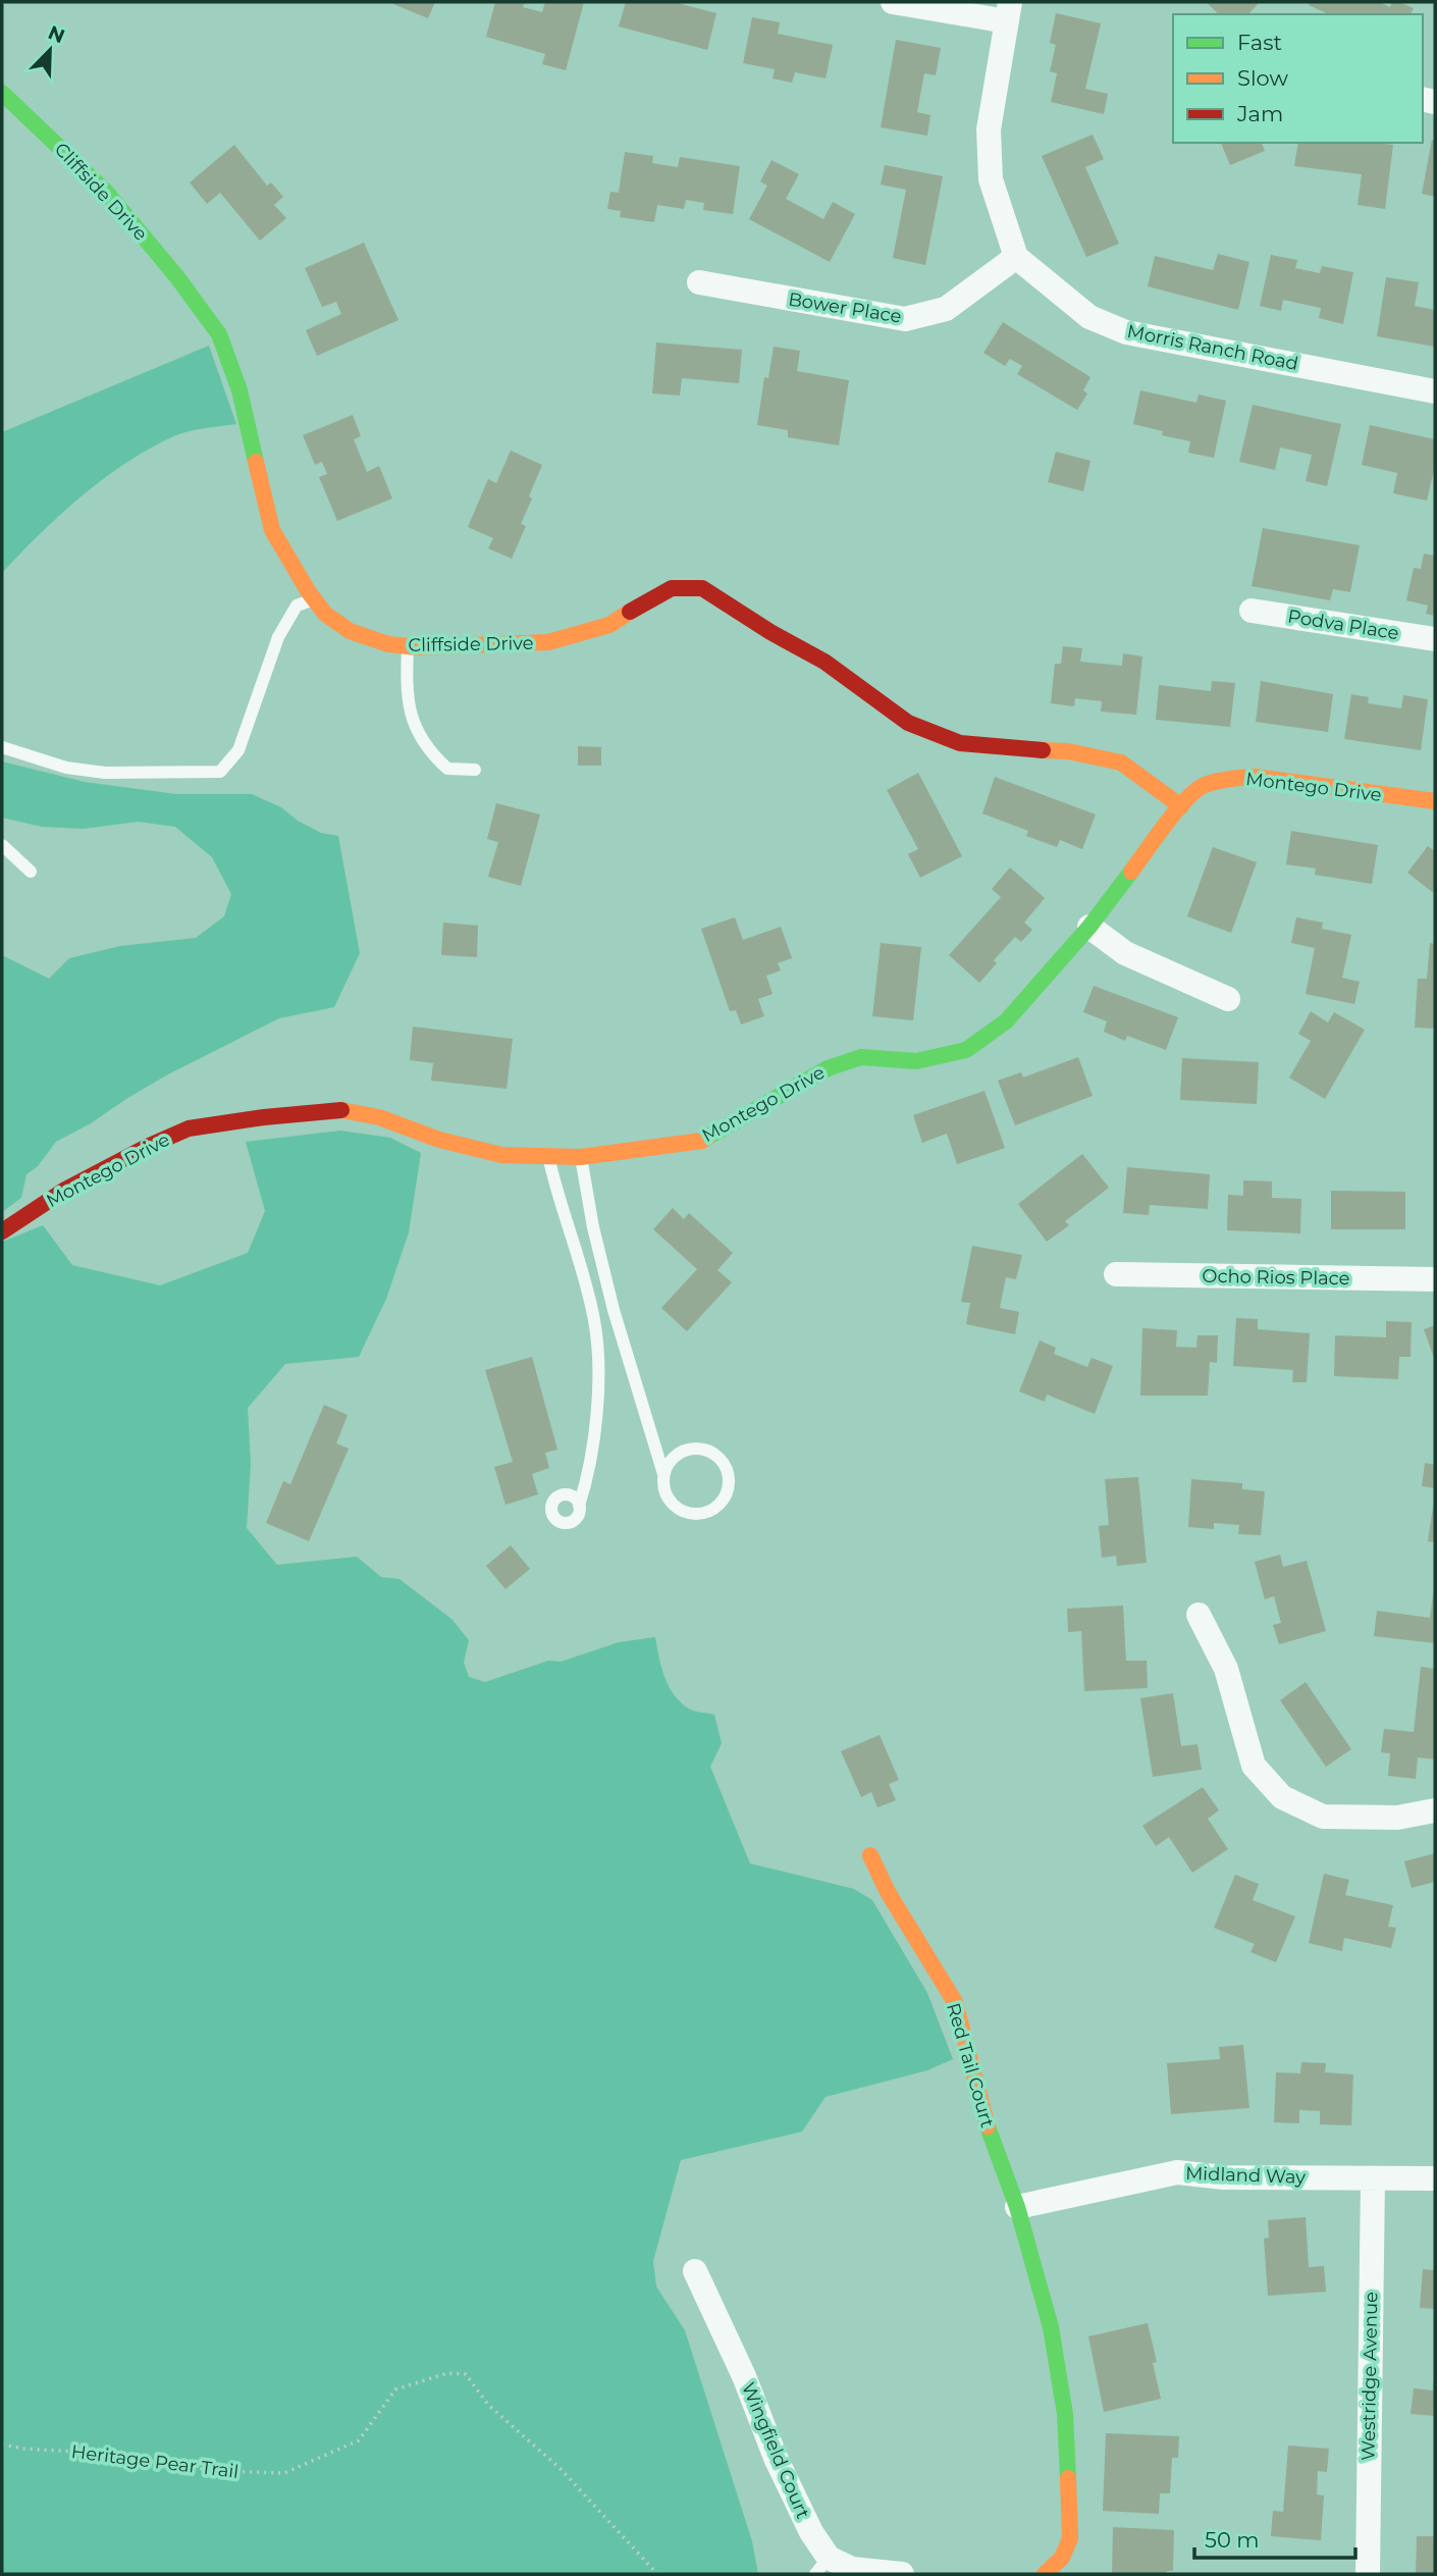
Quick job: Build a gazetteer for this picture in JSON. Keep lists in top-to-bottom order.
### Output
{
  "streets": {
    "street": [
      "Cliffside Drive",
      "Bower Place",
      "Morris Ranch Road",
      "Podva Place",
      "Montego Drive",
      "Ocho Rios Place",
      "Red Tail Court",
      "Midland Way",
      "Westridge Avenue",
      "Wingfield Court"
    ],
    "path": ["Heritage Pear Trail"]
  },
  "crossings": [
    ["Cliffside Drive", "Montego Drive"],
    ["Bower Place", "Morris Ranch Road"],
    ["Red Tail Court", "Midland Way"],
    ["Midland Way", "Westridge Avenue"]
  ],
  "legend": ["Fast", "Slow", "Jam"],
  "scale_bar": "50 m",
  "north": "top right"
}
